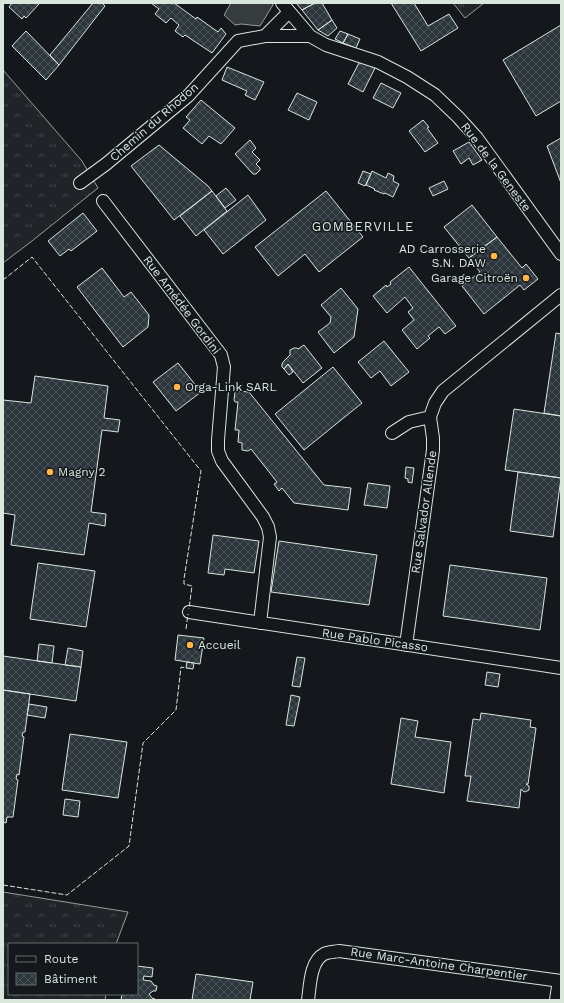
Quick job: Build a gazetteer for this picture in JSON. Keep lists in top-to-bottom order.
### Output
{
  "streets": {
    "street": [
      "Chemin du Rhodon",
      "Rue de la Geneste",
      "Rue Amédée Gordini",
      "Rue Salvador Allende",
      "Rue Pablo Picasso",
      "Rue Marc-Antoine Charpentier"
    ]
  },
  "crossings": [
    ["Chemin du Rhodon", "Rue de la Geneste"],
    ["Rue Amédée Gordini", "Rue Pablo Picasso"],
    ["Rue Salvador Allende", "Rue Pablo Picasso"]
  ],
  "districts": ["GOMBERVILLE"],
  "places": [
    "AD Carrosserie S.N. DAW",
    "Garage Citroën",
    "Orga-Link SARL",
    "Magny 2",
    "Accueil"
  ],
  "legend": ["Route", "Bâtiment"]
}
